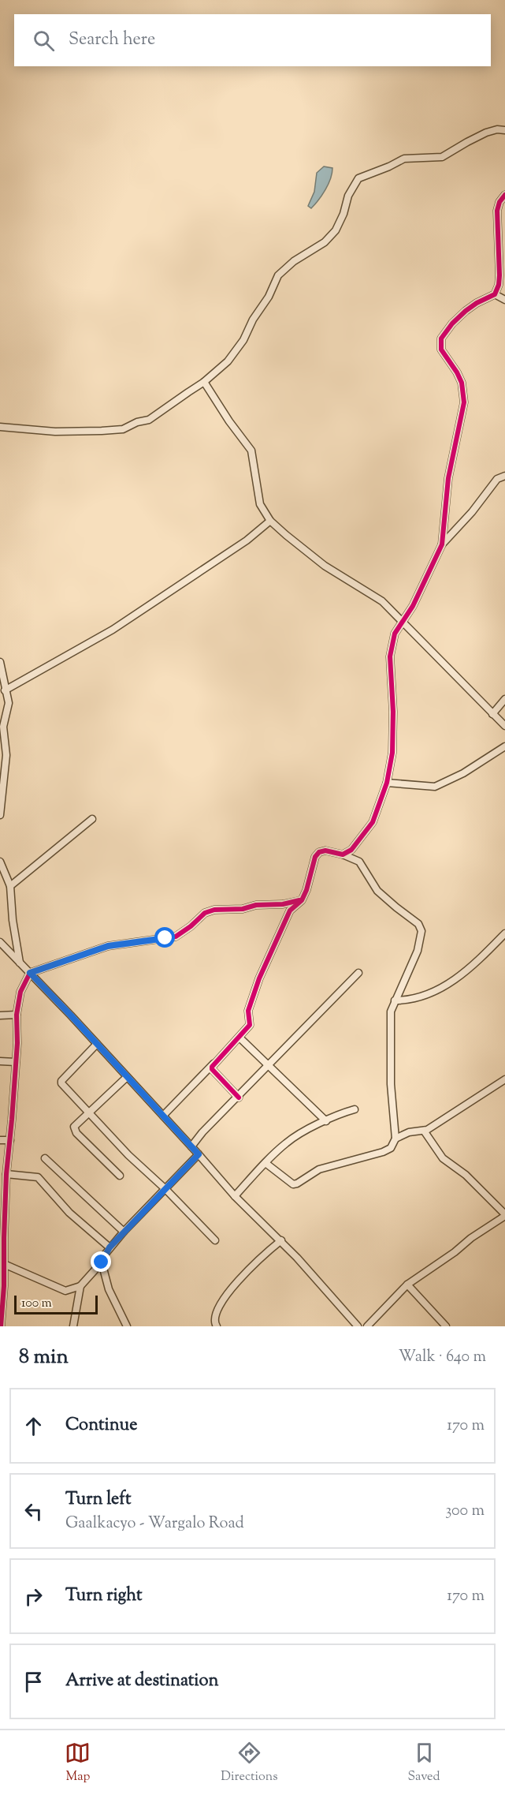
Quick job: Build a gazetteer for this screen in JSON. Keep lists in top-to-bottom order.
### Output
{
  "scale_bar": "100 m",
  "page": {
    "search": "Search here",
    "scale": "100 m",
    "heading": ["8 min", "Walk · 640 m"],
    "list": [
      ["Continue", "170 m"],
      ["Turn left", "Gaalkacyo - Wargalo Road", "300 m"],
      ["Turn right", "170 m"],
      "Arrive at destination"
    ],
    "nav": ["Map", "Directions", "Saved"]
  }
}
